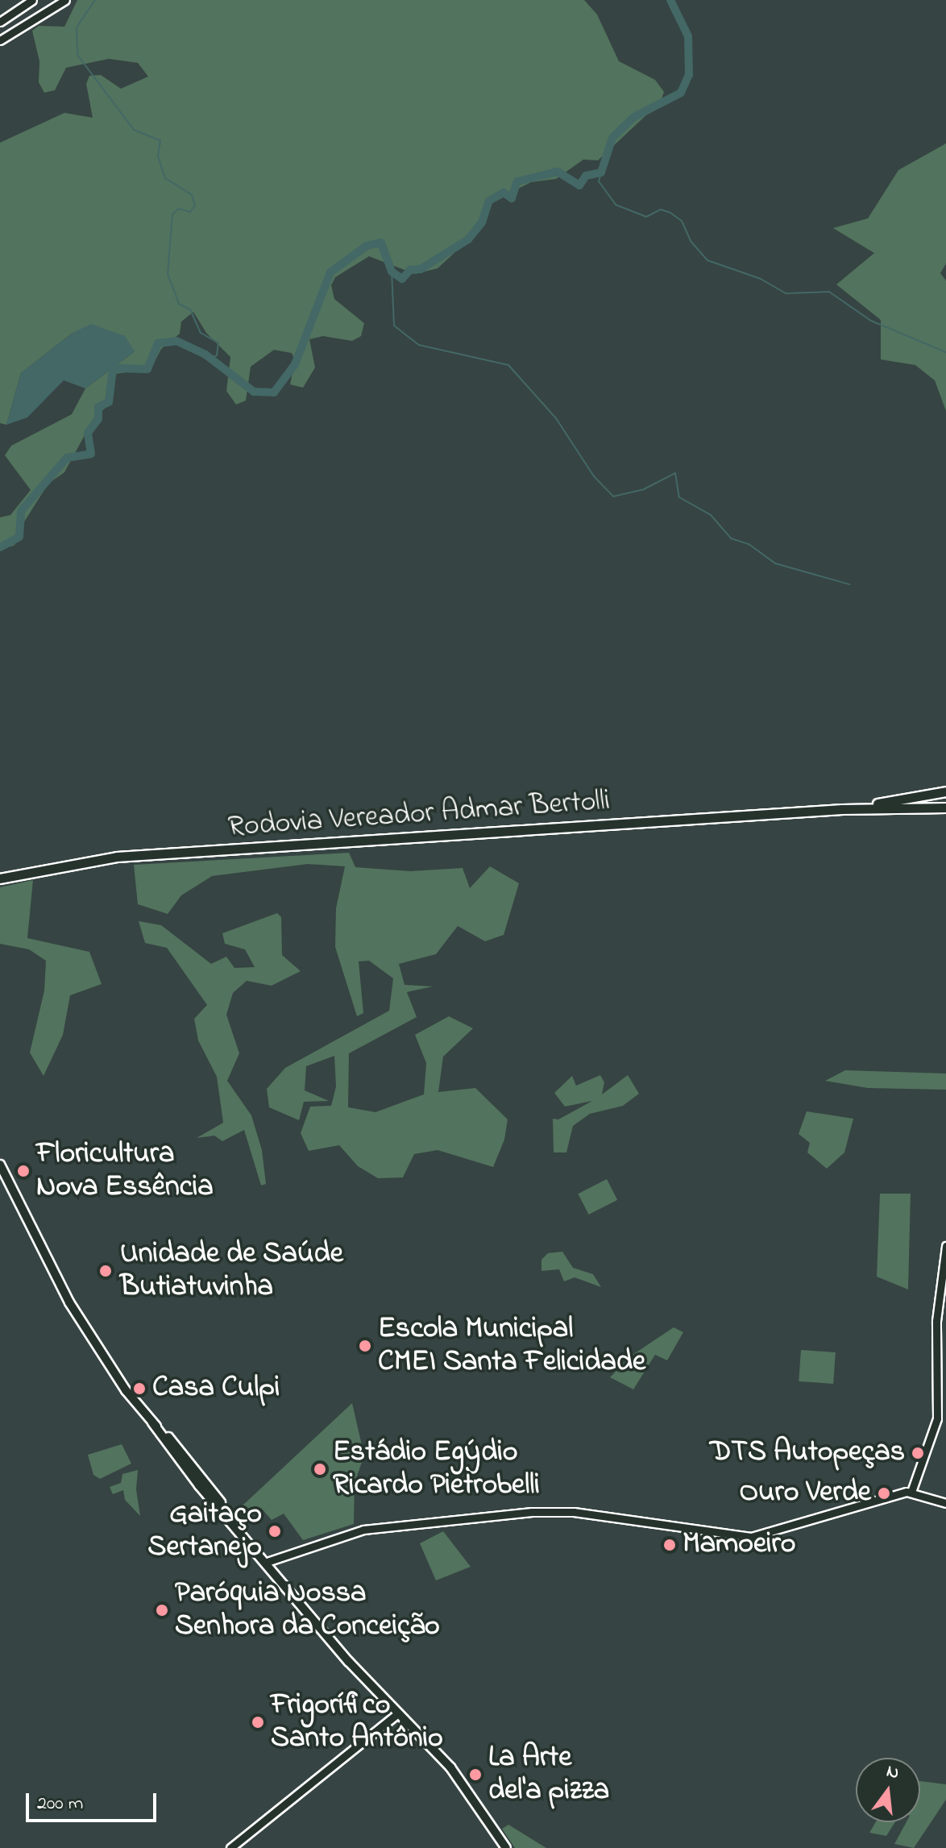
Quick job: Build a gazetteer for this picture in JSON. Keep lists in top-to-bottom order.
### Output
{
  "streets": {
    "highway": ["Rodovia Vereador Admar Bertolli"]
  },
  "places": [
    "Floricultura Nova Essência",
    "Unidade de Saúde Butiatuvinha",
    "Escola Municipal CMEI Santa Felicidade",
    "Casa Culpi",
    "DTS Autopeças",
    "Estádio Egýdio Ricardo Pietrobelli",
    "Ouro Verde",
    "Gaitaço Sertanejo",
    "Mamoeiro",
    "Paróquia Nossa Senhora da Conceição",
    "Frigorífico Santo Antônio",
    "La Arte del'a pizza"
  ],
  "scale_bar": "200 m",
  "north": "top"
}
